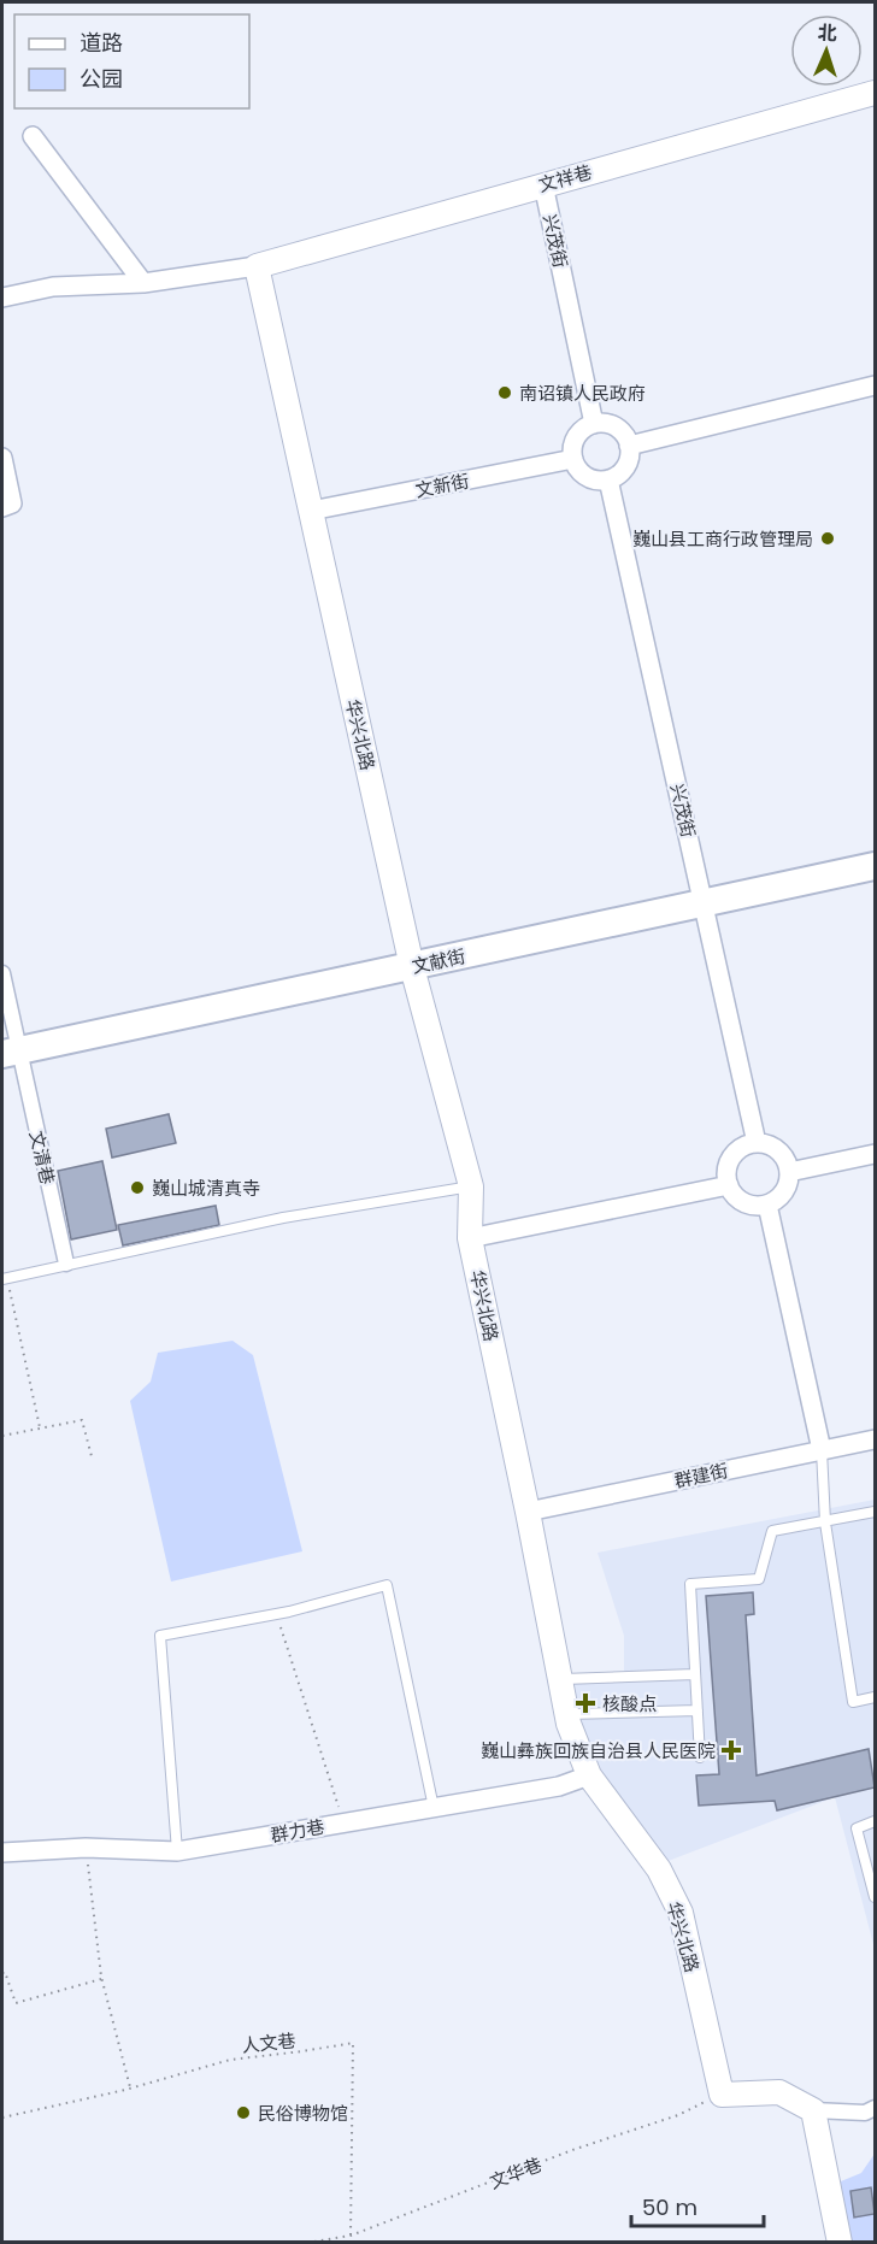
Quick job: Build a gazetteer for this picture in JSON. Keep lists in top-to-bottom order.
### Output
{
  "streets": {
    "main road": ["文献街"],
    "street": [
      "文祥巷",
      "兴茂街",
      "文新街",
      "华兴北路",
      "文清巷",
      "群建街",
      "群力巷"
    ],
    "path": ["人文巷", "文华巷"]
  },
  "crossings": [
    ["文祥巷", "兴茂街"],
    ["文祥巷", "华兴北路"],
    ["兴茂街", "文新街"],
    ["兴茂街", "文献街"],
    ["文新街", "华兴北路"],
    ["华兴北路", "文献街"],
    ["华兴北路", "群建街"],
    ["华兴北路", "群力巷"],
    ["华兴北路", "文华巷"],
    ["文献街", "文清巷"],
    ["人文巷", "文华巷"]
  ],
  "places": {
    "other": [
      "南诏镇人民政府",
      "巍山县工商行政管理局",
      "巍山城清真寺",
      "民俗博物馆"
    ],
    "health": ["核酸点", "巍山彝族回族自治县人民医院"]
  },
  "legend": ["道路", "公园"],
  "scale_bar": "50 m",
  "north": "top"
}
